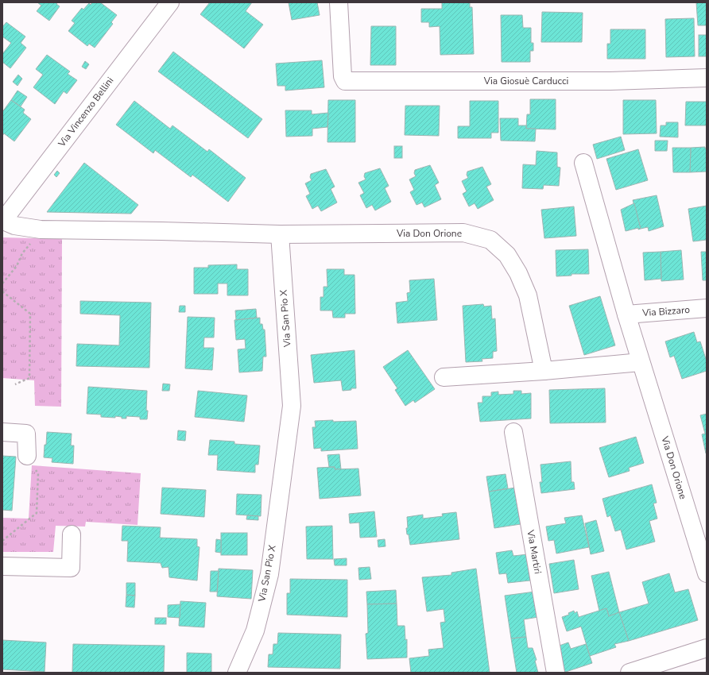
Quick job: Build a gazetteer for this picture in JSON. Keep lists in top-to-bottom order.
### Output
{
  "streets": {
    "street": [
      "Via Giosuè Carducci",
      "Via Vincenzo Bellini",
      "Via Don Orione",
      "Via Bizzaro",
      "Via San Pio X",
      "Via Martiri"
    ]
  },
  "crossings": [
    ["Via Don Orione", "Via Bizzaro"],
    ["Via Don Orione", "Via San Pio X"]
  ]
}
